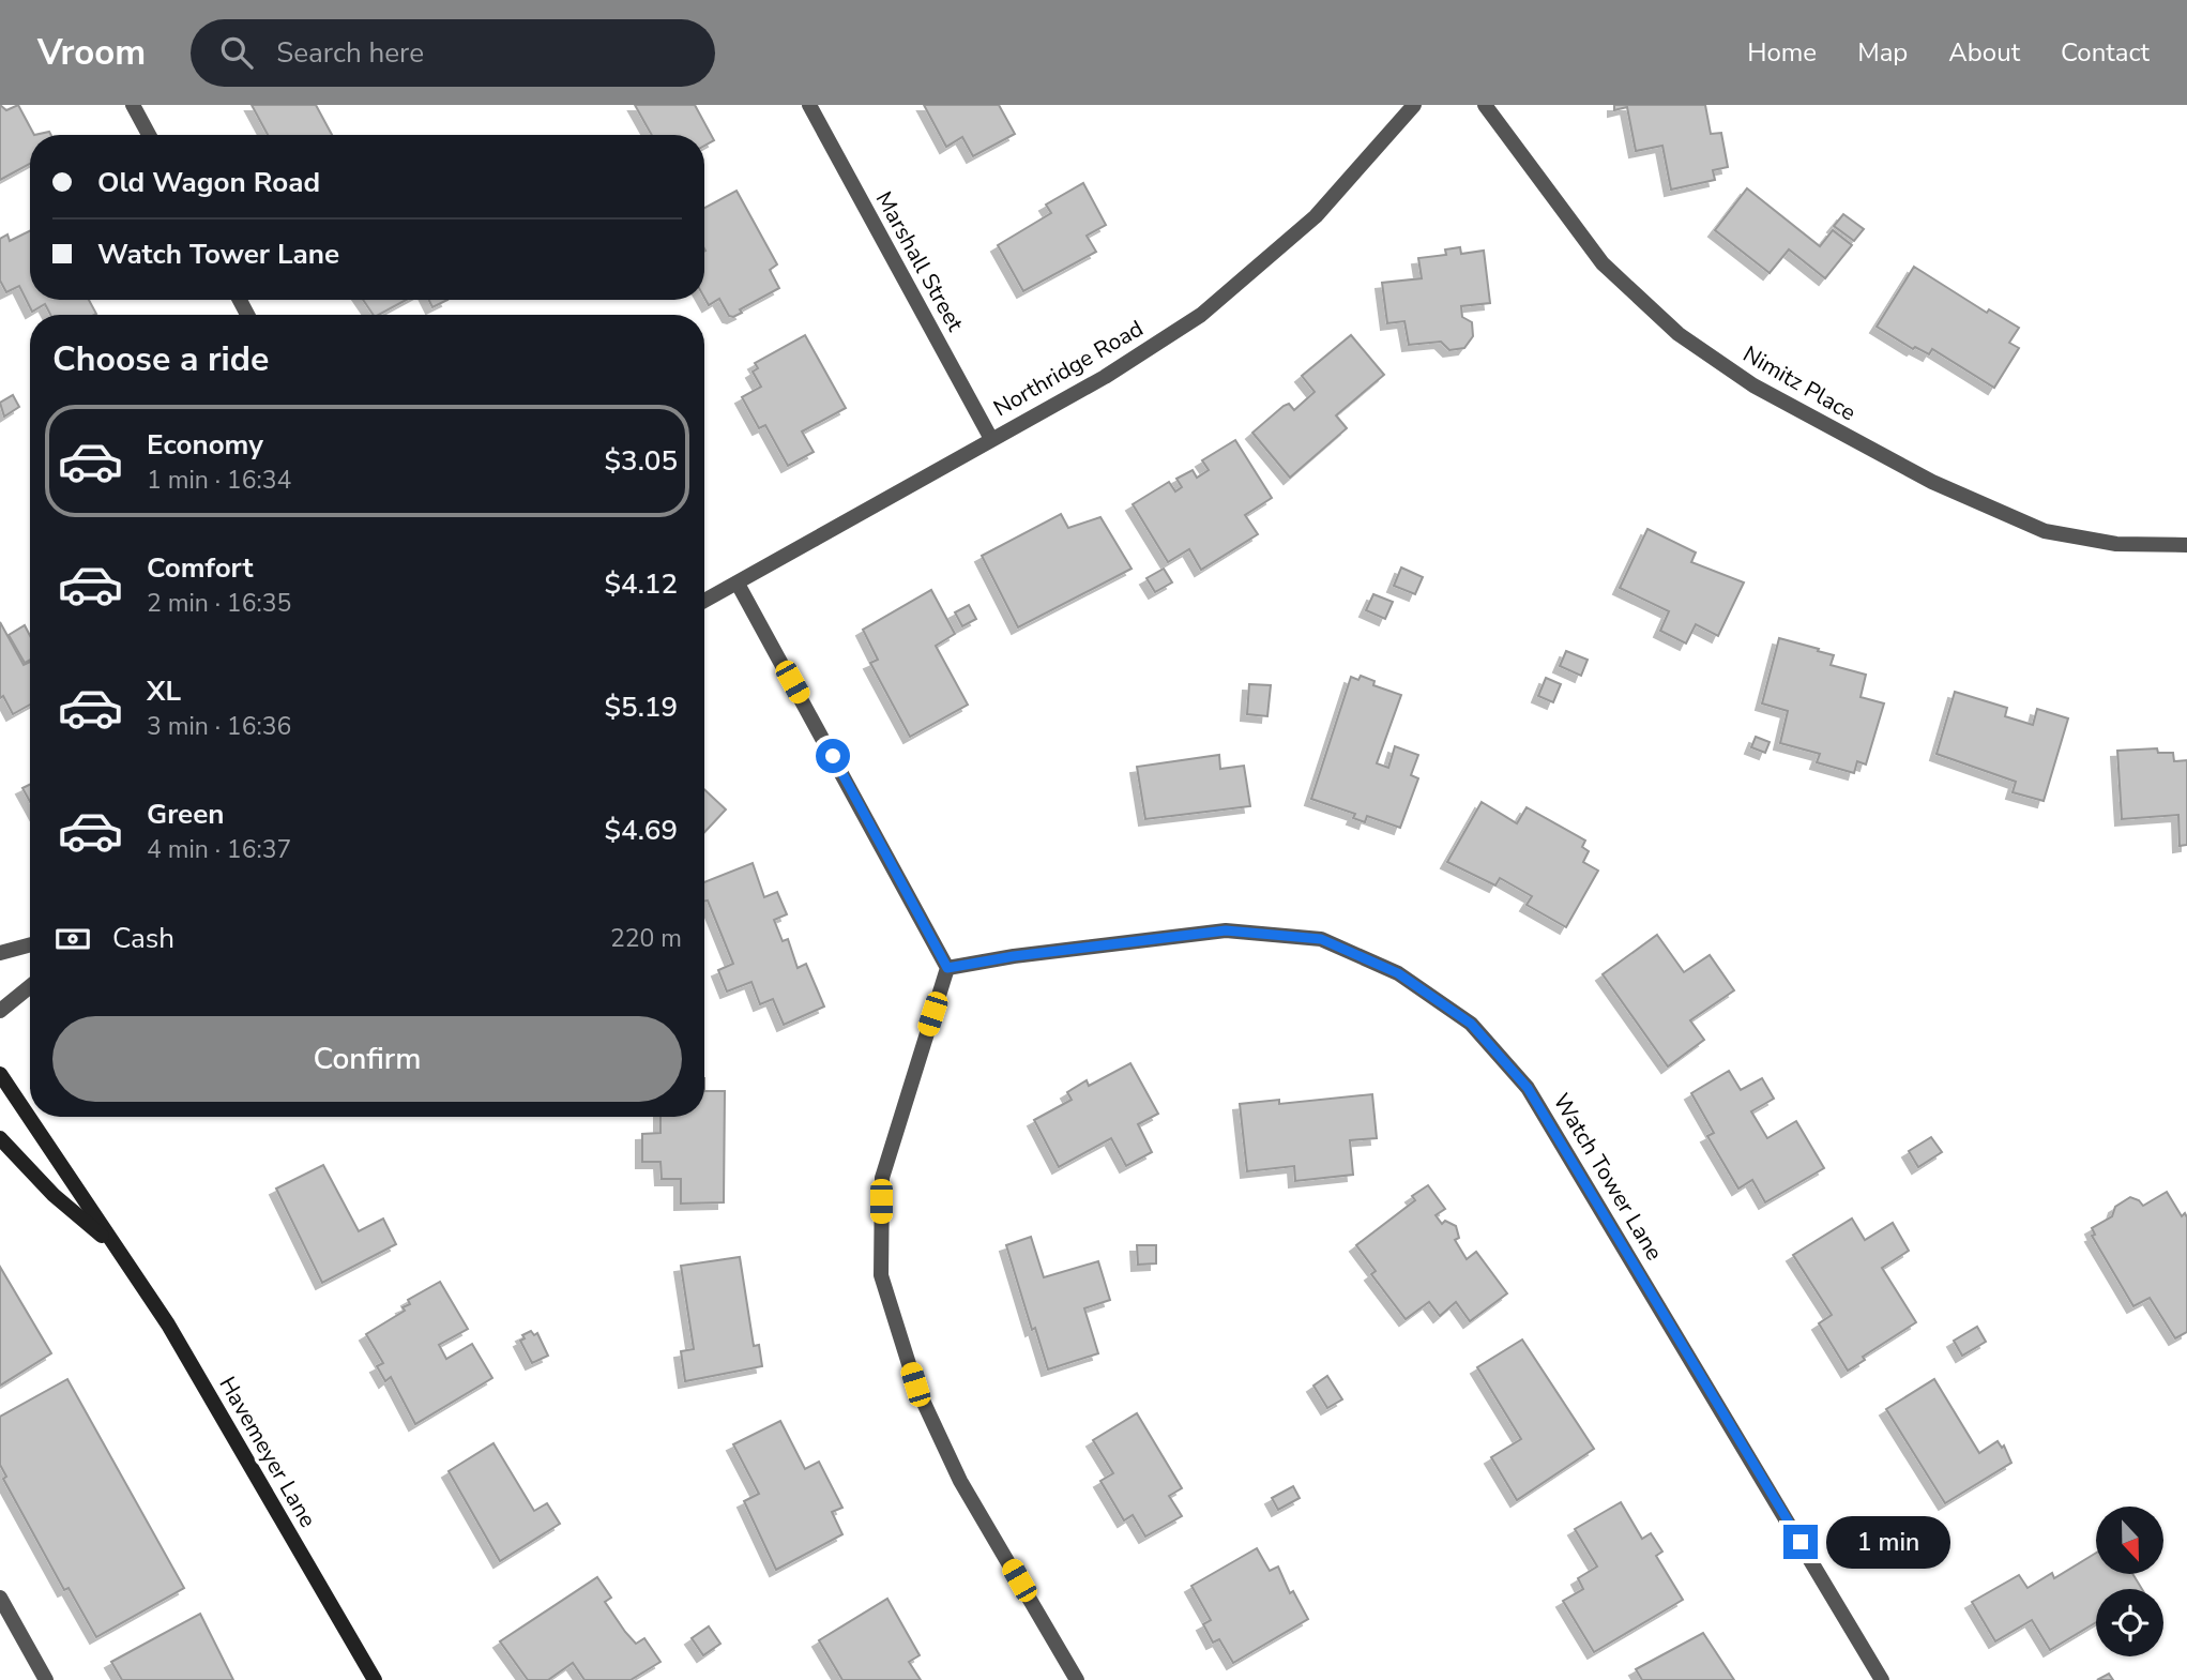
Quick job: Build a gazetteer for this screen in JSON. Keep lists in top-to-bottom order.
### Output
{
  "streets": {
    "street": [
      "Marshall Street",
      "Northridge Road",
      "Nimitz Place",
      "Watch Tower Lane",
      "Havemeyer Lane"
    ]
  },
  "crossings": [
    ["Marshall Street", "Northridge Road"]
  ],
  "north": "bottom",
  "page": {
    "header": "Vroom",
    "search": "Search here",
    "nav": [
      "Home",
      "Map",
      "About",
      "Contact"
    ],
    "banner": ["Old Wagon Road", "Watch Tower Lane"],
    "heading": "Choose a ride",
    "list": [
      {
        "name": "Economy",
        "note": "1 min · 16:34",
        "value": "$3.05"
      },
      {
        "name": "Comfort",
        "note": "2 min · 16:35",
        "value": "$4.12"
      },
      {
        "name": "XL",
        "note": "3 min · 16:36",
        "value": "$5.19"
      },
      {
        "name": "Green",
        "note": "4 min · 16:37",
        "value": "$4.69"
      }
    ],
    "pay": ["Cash", "220 m"],
    "buttons": "Confirm",
    "bubble": "1 min"
  }
}
